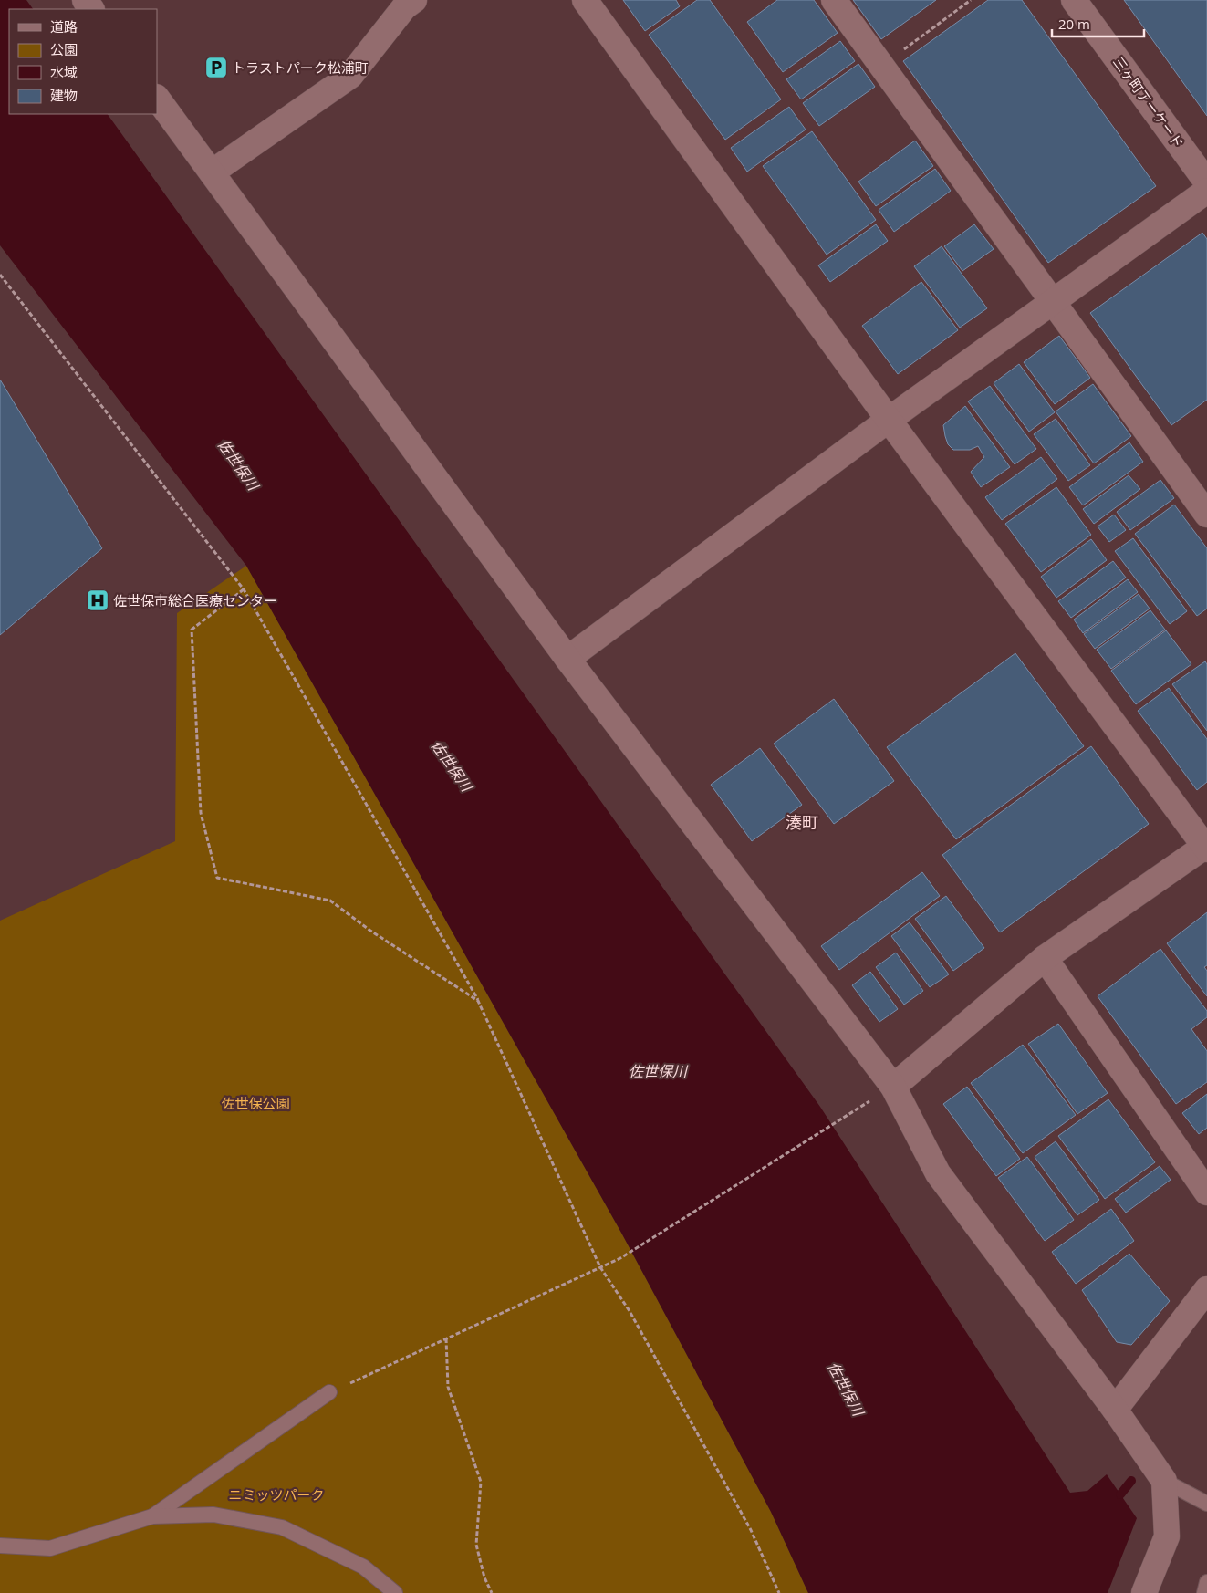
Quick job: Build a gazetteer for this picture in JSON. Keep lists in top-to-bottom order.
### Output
{
  "streets": {
    "street": ["三ヶ町アーケード"]
  },
  "districts": ["湊町"],
  "water": ["佐世保川"],
  "parks": ["佐世保公園", "ニミッツパーク"],
  "places": {
    "parking": ["トラストパーク松浦町"],
    "hospital": ["佐世保市総合医療センター"]
  },
  "legend": [
    "道路",
    "公園",
    "水域",
    "建物"
  ],
  "scale_bar": "20 m"
}
